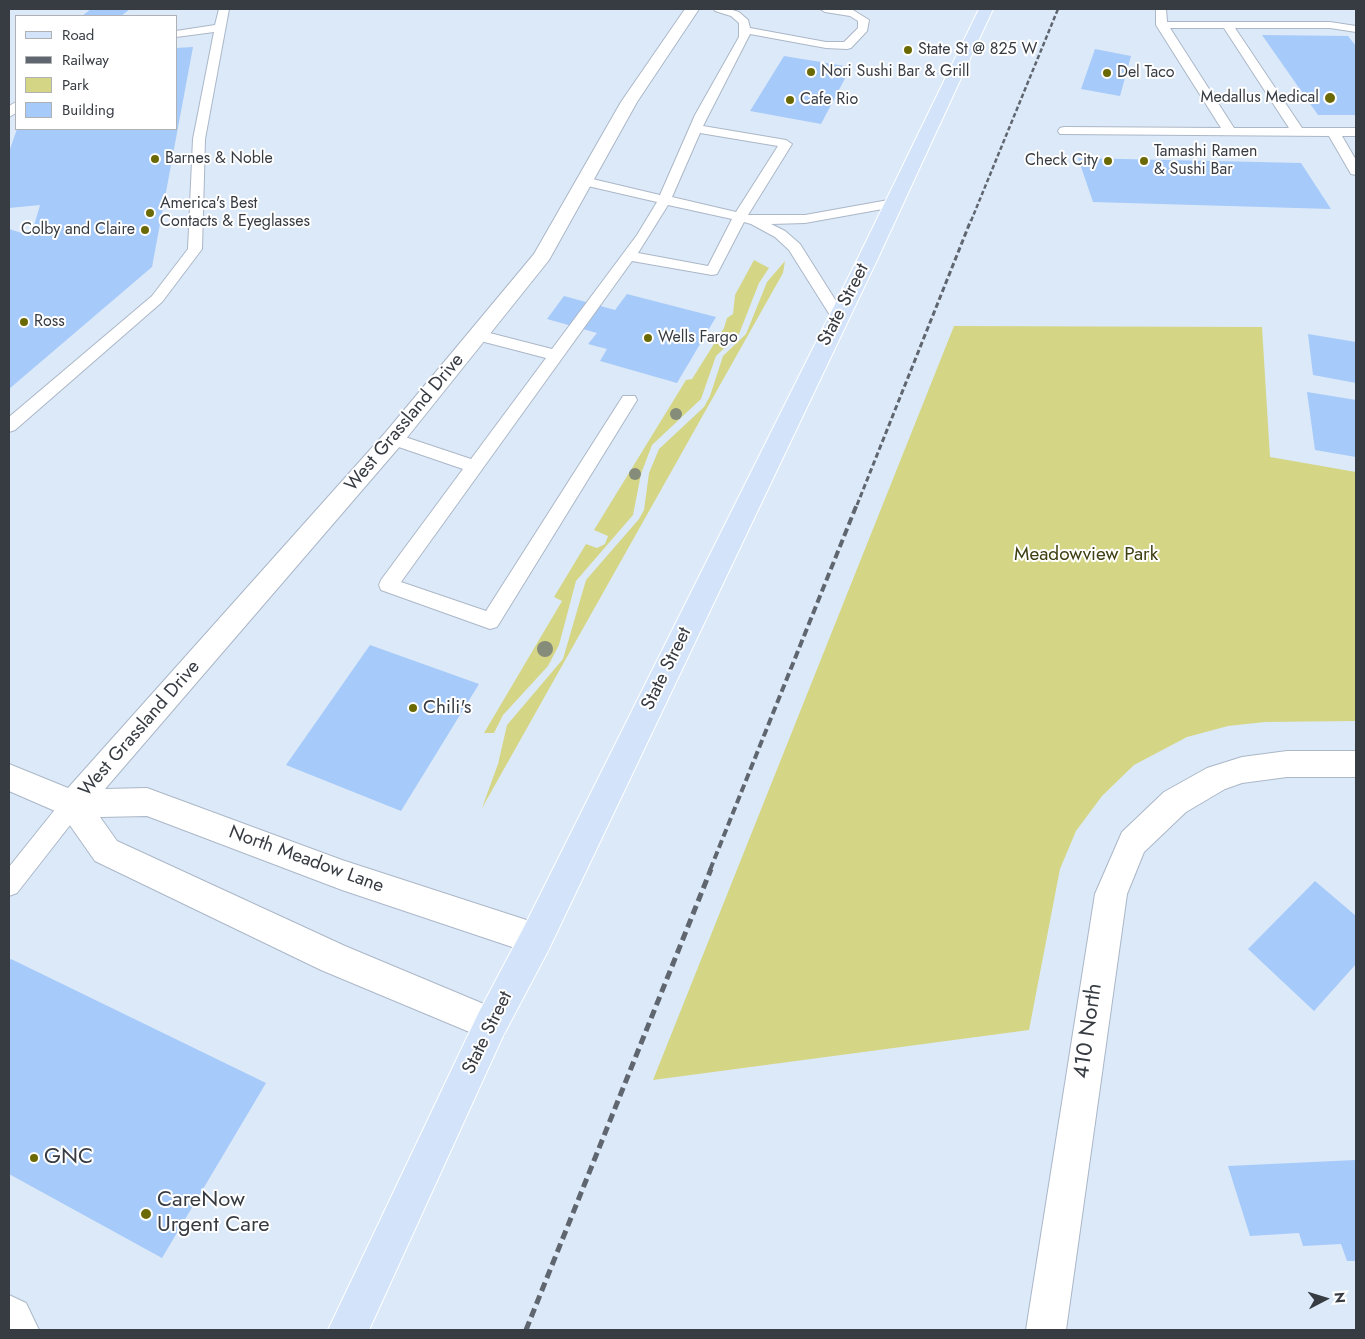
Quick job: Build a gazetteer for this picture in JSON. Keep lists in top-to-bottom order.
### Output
{
  "streets": {
    "main road": ["State Street"],
    "street": ["West Grassland Drive", "North Meadow Lane", "410 North"]
  },
  "crossings": [
    ["State Street", "North Meadow Lane"],
    ["West Grassland Drive", "North Meadow Lane"]
  ],
  "parks": ["Meadowview Park"],
  "places": [
    "State St @ 825 W",
    "Nori Sushi Bar & Grill",
    "Del Taco",
    "Medallus Medical",
    "Cafe Rio",
    "Barnes & Noble",
    "Check City",
    "Tamashi Ramen & Sushi Bar",
    "America's Best Contacts & Eyeglasses",
    "Colby and Claire",
    "Ross",
    "Wells Fargo",
    "Chili's",
    "GNC",
    "CareNow Urgent Care"
  ],
  "legend": [
    "Road",
    "Railway",
    "Park",
    "Building"
  ],
  "north": "right"
}
